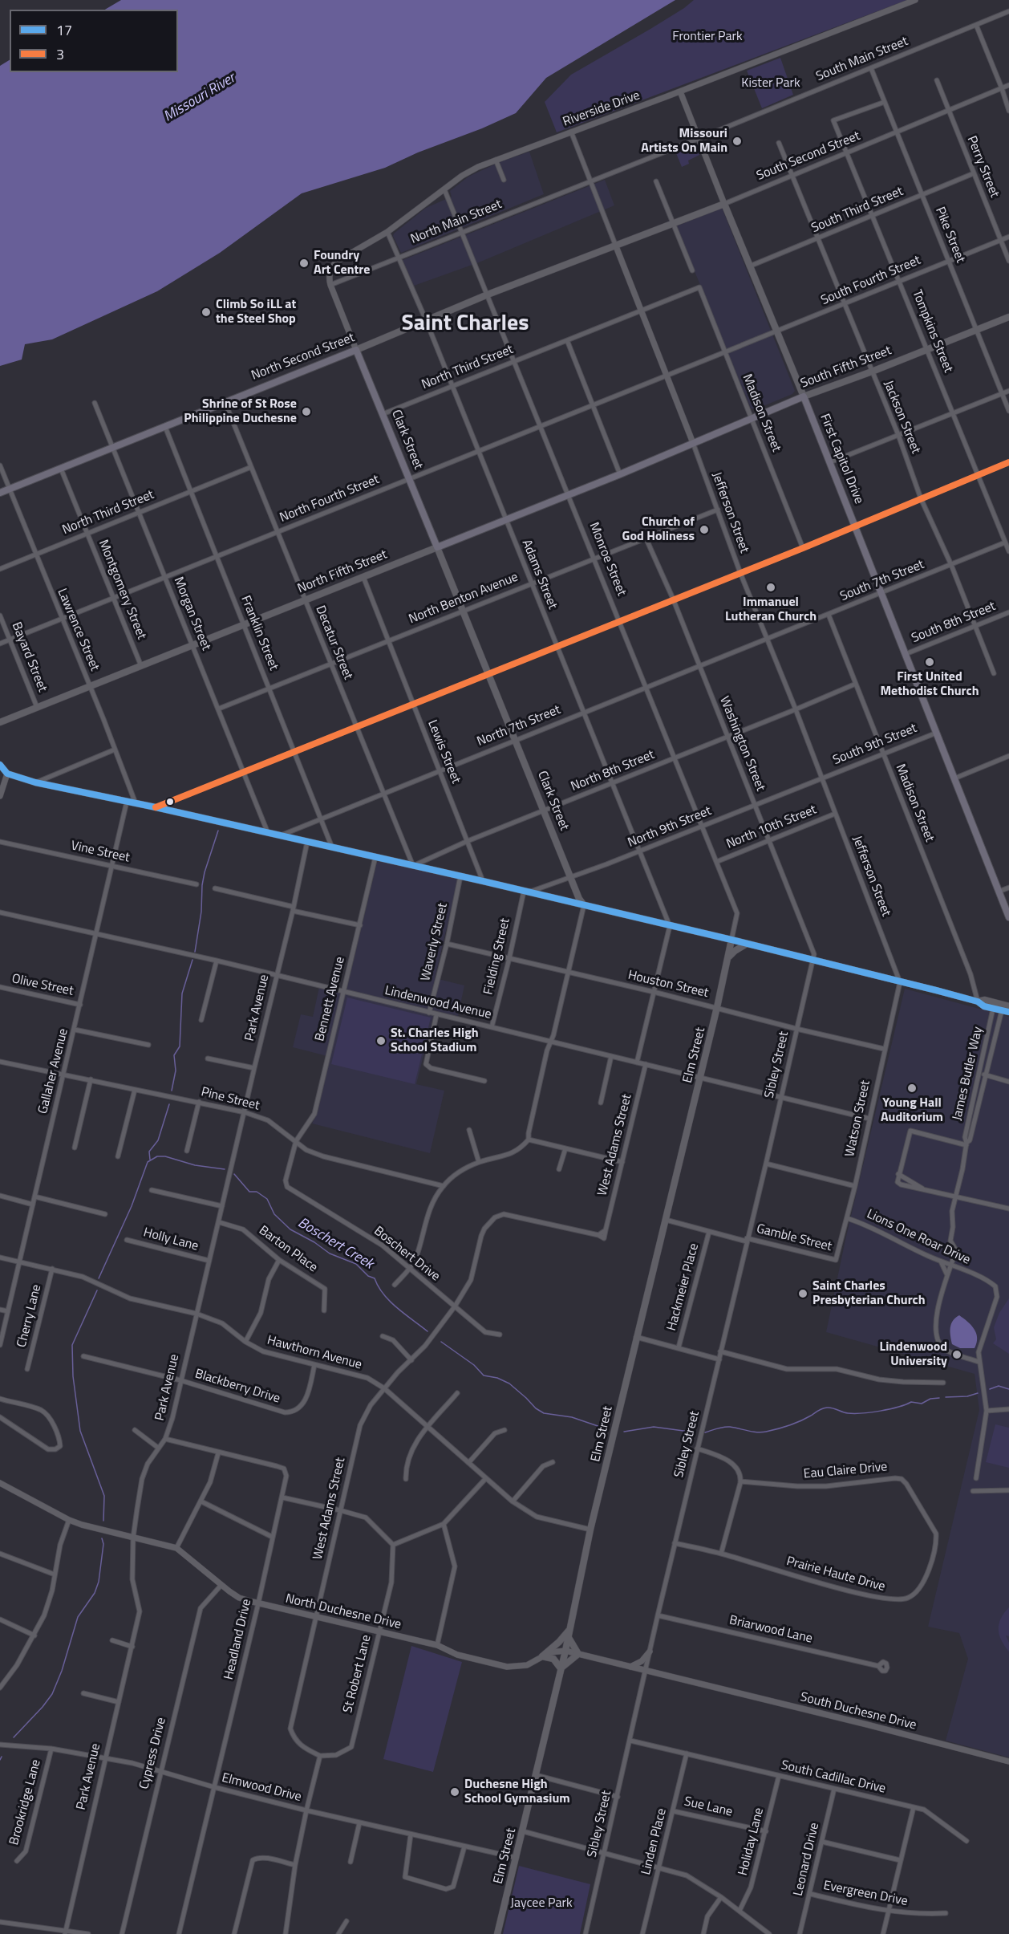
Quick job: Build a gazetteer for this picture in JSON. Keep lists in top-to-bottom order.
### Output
{
  "streets": {
    "main road": [
      "South Second Street",
      "North Second Street",
      "South Fifth Street",
      "Clark Street",
      "First Capitol Drive",
      "North Fifth Street",
      "Elm Street"
    ],
    "street": [
      "South Main Street",
      "Riverside Drive",
      "Perry Street",
      "South Third Street",
      "North Main Street",
      "Pike Street",
      "South Fourth Street",
      "Tompkins Street",
      "North Third Street",
      "Madison Street",
      "Jackson Street",
      "North Fourth Street",
      "Jefferson Street",
      "Monroe Street",
      "Adams Street",
      "South 7th Street",
      "Montgomery Street",
      "North Benton Avenue",
      "Morgan Street",
      "South 8th Street",
      "Lawrence Street",
      "Franklin Street",
      "Decatur Street",
      "Bayard Street",
      "North 7th Street",
      "Washington Street",
      "South 9th Street",
      "Lewis Street",
      "North 8th Street",
      "North 9th Street",
      "North 10th Street",
      "Vine Street",
      "Waverly Street",
      "Fielding Street",
      "Houston Street",
      "Olive Street",
      "Bennett Avenue",
      "Lindenwood Avenue",
      "Park Avenue",
      "Sibley Street",
      "Gallaher Avenue",
      "James Butler Way",
      "Pine Street",
      "Watson Street",
      "West Adams Street",
      "Lions One Roar Drive",
      "Gamble Street",
      "Holly Lane",
      "Barton Place",
      "Boschert Drive",
      "Hackmeier Place",
      "Cherry Lane",
      "Hawthorn Avenue",
      "Blackberry Drive",
      "Eau Claire Drive",
      "Prairie Haute Drive",
      "North Duchesne Drive",
      "Briarwood Lane",
      "Headland Drive",
      "St Robert Lane",
      "South Duchesne Drive",
      "Cypress Drive",
      "South Cadillac Drive",
      "Elmwood Drive",
      "Brookridge Lane",
      "Sue Lane",
      "Linden Place",
      "Holiday Lane",
      "Leonard Drive",
      "Evergreen Drive"
    ]
  },
  "crossings": [
    ["South Main Street", "North Main Street"],
    ["South Main Street", "Pike Street"],
    ["South Main Street", "First Capitol Drive"],
    ["South Main Street", "Jefferson Street"],
    ["Riverside Drive", "North Main Street"],
    ["Riverside Drive", "Clark Street"],
    ["Riverside Drive", "First Capitol Drive"],
    ["Riverside Drive", "Jefferson Street"],
    ["Riverside Drive", "Monroe Street"],
    ["Riverside Drive", "Adams Street"],
    ["South Second Street", "Perry Street"],
    ["South Second Street", "Pike Street"],
    ["South Second Street", "Tompkins Street"],
    ["South Second Street", "North Second Street"],
    ["South Second Street", "Jackson Street"],
    ["South Second Street", "First Capitol Drive"],
    ["South Second Street", "Jefferson Street"],
    ["Perry Street", "South Third Street"],
    ["Perry Street", "South Fourth Street"],
    ["South Third Street", "Pike Street"],
    ["South Third Street", "Tompkins Street"],
    ["South Third Street", "Jackson Street"],
    ["South Third Street", "First Capitol Drive"],
    ["North Main Street", "Clark Street"],
    ["North Main Street", "Jefferson Street"],
    ["North Main Street", "Monroe Street"],
    ["North Main Street", "Adams Street"],
    ["Pike Street", "South Fourth Street"],
    ["Pike Street", "Tompkins Street"],
    ["Pike Street", "South Fifth Street"],
    ["South Fourth Street", "Tompkins Street"],
    ["South Fourth Street", "Madison Street"],
    ["South Fourth Street", "Jackson Street"],
    ["South Fourth Street", "First Capitol Drive"],
    ["South Fourth Street", "North Fourth Street"],
    ["South Fourth Street", "Jefferson Street"],
    ["Tompkins Street", "South Fifth Street"],
    ["Tompkins Street", "South 7th Street"],
    ["North Second Street", "Clark Street"],
    ["North Second Street", "Jefferson Street"],
    ["North Second Street", "Monroe Street"],
    ["North Second Street", "Adams Street"],
    ["North Second Street", "Montgomery Street"],
    ["North Second Street", "Morgan Street"],
    ["North Second Street", "Lawrence Street"],
    ["North Second Street", "Franklin Street"],
    ["North Second Street", "Decatur Street"],
    ["North Third Street", "Madison Street"],
    ["North Third Street", "Clark Street"],
    ["North Third Street", "Jefferson Street"],
    ["North Third Street", "Monroe Street"],
    ["North Third Street", "Adams Street"],
    ["North Third Street", "Montgomery Street"],
    ["North Third Street", "Morgan Street"],
    ["North Third Street", "Lawrence Street"],
    ["North Third Street", "Franklin Street"],
    ["North Third Street", "Decatur Street"],
    ["South Fifth Street", "Madison Street"],
    ["South Fifth Street", "Jackson Street"],
    ["South Fifth Street", "First Capitol Drive"],
    ["South Fifth Street", "Jefferson Street"],
    ["South Fifth Street", "North Fifth Street"],
    ["Madison Street", "Jefferson Street"],
    ["Madison Street", "South 7th Street"],
    ["Madison Street", "South 9th Street"],
    ["Jackson Street", "South 7th Street"],
    ["Jackson Street", "South 8th Street"],
    ["Clark Street", "North Fourth Street"],
    ["Clark Street", "North Fifth Street"],
    ["Clark Street", "North Benton Avenue"],
    ["Clark Street", "North 7th Street"],
    ["Clark Street", "North 8th Street"],
    ["Clark Street", "North 9th Street"],
    ["First Capitol Drive", "South 7th Street"],
    ["First Capitol Drive", "South 8th Street"],
    ["First Capitol Drive", "South 9th Street"],
    ["North Fourth Street", "Jefferson Street"],
    ["North Fourth Street", "Monroe Street"],
    ["North Fourth Street", "Adams Street"],
    ["North Fourth Street", "Montgomery Street"],
    ["North Fourth Street", "Morgan Street"],
    ["North Fourth Street", "Lawrence Street"],
    ["North Fourth Street", "Franklin Street"],
    ["North Fourth Street", "Decatur Street"],
    ["North Fourth Street", "Bayard Street"],
    ["Jefferson Street", "North Fifth Street"],
    ["Jefferson Street", "South 7th Street"],
    ["Jefferson Street", "North Benton Avenue"],
    ["Jefferson Street", "North 7th Street"],
    ["Jefferson Street", "South 9th Street"],
    ["Jefferson Street", "North 8th Street"],
    ["Jefferson Street", "North 9th Street"],
    ["Jefferson Street", "North 10th Street"],
    ["Jefferson Street", "Watson Street"],
    ["Monroe Street", "North Fifth Street"],
    ["Monroe Street", "North Benton Avenue"],
    ["Monroe Street", "North 7th Street"],
    ["Monroe Street", "North 8th Street"],
    ["Monroe Street", "North 9th Street"],
    ["Monroe Street", "North 10th Street"],
    ["Monroe Street", "Elm Street"],
    ["North Fifth Street", "Adams Street"],
    ["North Fifth Street", "Montgomery Street"],
    ["North Fifth Street", "Morgan Street"],
    ["North Fifth Street", "Lawrence Street"],
    ["North Fifth Street", "Franklin Street"],
    ["North Fifth Street", "Decatur Street"],
    ["North Fifth Street", "Bayard Street"],
    ["North Fifth Street", "Lewis Street"],
    ["Adams Street", "North Benton Avenue"],
    ["Adams Street", "North 7th Street"],
    ["Adams Street", "North 8th Street"],
    ["Adams Street", "North 9th Street"],
    ["South 7th Street", "North 7th Street"],
    ["North Benton Avenue", "Morgan Street"],
    ["North Benton Avenue", "Franklin Street"],
    ["North Benton Avenue", "Decatur Street"],
    ["North Benton Avenue", "Washington Street"],
    ["North Benton Avenue", "Lewis Street"],
    ["Franklin Street", "North 7th Street"],
    ["Decatur Street", "North 7th Street"],
    ["Decatur Street", "North 8th Street"],
    ["North 7th Street", "Washington Street"],
    ["North 7th Street", "Lewis Street"],
    ["Washington Street", "North 8th Street"],
    ["Washington Street", "North 9th Street"],
    ["Washington Street", "North 10th Street"],
    ["Washington Street", "Sibley Street"],
    ["South 9th Street", "North 9th Street"],
    ["Lewis Street", "North 8th Street"],
    ["North 9th Street", "Fielding Street"],
    ["Vine Street", "Gallaher Avenue"],
    ["Waverly Street", "Houston Street"],
    ["Waverly Street", "Lindenwood Avenue"],
    ["Fielding Street", "Houston Street"],
    ["Fielding Street", "Lindenwood Avenue"],
    ["Houston Street", "Elm Street"],
    ["Houston Street", "Sibley Street"],
    ["Houston Street", "Watson Street"],
    ["Olive Street", "Gallaher Avenue"],
    ["Bennett Avenue", "Lindenwood Avenue"],
    ["Bennett Avenue", "Pine Street"],
    ["Bennett Avenue", "Boschert Drive"],
    ["Lindenwood Avenue", "Park Avenue"],
    ["Lindenwood Avenue", "Elm Street"],
    ["Lindenwood Avenue", "Sibley Street"],
    ["Lindenwood Avenue", "Gallaher Avenue"],
    ["Lindenwood Avenue", "Watson Street"],
    ["Lindenwood Avenue", "West Adams Street"],
    ["Park Avenue", "Pine Street"],
    ["Park Avenue", "Holly Lane"],
    ["Park Avenue", "Barton Place"],
    ["Park Avenue", "Hawthorn Avenue"],
    ["Park Avenue", "Blackberry Drive"],
    ["Park Avenue", "North Duchesne Drive"],
    ["Park Avenue", "Headland Drive"],
    ["Park Avenue", "Elmwood Drive"],
    ["Elm Street", "Gamble Street"],
    ["Elm Street", "Hawthorn Avenue"],
    ["Elm Street", "North Duchesne Drive"],
    ["Elm Street", "Elmwood Drive"],
    ["Sibley Street", "Gamble Street"],
    ["Sibley Street", "Prairie Haute Drive"],
    ["Sibley Street", "North Duchesne Drive"],
    ["Sibley Street", "Briarwood Lane"],
    ["Sibley Street", "South Cadillac Drive"],
    ["Gallaher Avenue", "Pine Street"],
    ["Gallaher Avenue", "Hawthorn Avenue"],
    ["James Butler Way", "Lions One Roar Drive"],
    ["Pine Street", "Boschert Drive"],
    ["Watson Street", "Lions One Roar Drive"],
    ["Watson Street", "Gamble Street"],
    ["West Adams Street", "Boschert Drive"],
    ["West Adams Street", "Hawthorn Avenue"],
    ["West Adams Street", "North Duchesne Drive"],
    ["West Adams Street", "St Robert Lane"],
    ["Gamble Street", "Hackmeier Place"],
    ["Cherry Lane", "Hawthorn Avenue"],
    ["Hawthorn Avenue", "Blackberry Drive"],
    ["Eau Claire Drive", "Prairie Haute Drive"],
    ["North Duchesne Drive", "Headland Drive"],
    ["North Duchesne Drive", "St Robert Lane"],
    ["North Duchesne Drive", "South Duchesne Drive"],
    ["North Duchesne Drive", "Cypress Drive"],
    ["Headland Drive", "Elmwood Drive"],
    ["Cypress Drive", "Elmwood Drive"],
    ["South Cadillac Drive", "Linden Place"],
    ["South Cadillac Drive", "Holiday Lane"],
    ["South Cadillac Drive", "Leonard Drive"],
    ["Elmwood Drive", "Brookridge Lane"],
    ["Sue Lane", "Linden Place"],
    ["Sue Lane", "Holiday Lane"],
    ["Leonard Drive", "Evergreen Drive"]
  ],
  "districts": ["Saint Charles"],
  "water": ["Missouri River", "Boschert Creek"],
  "parks": ["Frontier Park", "Kister Park", "Jaycee Park"],
  "places": [
    "Missouri Artists On Main",
    "Foundry Art Centre",
    "Climb So iLL at the Steel Shop",
    "Shrine of St Rose Philippine Duchesne",
    "Church of God Holiness",
    "Immanuel Lutheran Church",
    "First United Methodist Church",
    "St. Charles High School Stadium",
    "Young Hall Auditorium",
    "Saint Charles Presbyterian Church",
    "Lindenwood University",
    "Duchesne High School Gymnasium"
  ],
  "lines": ["transit line 3", "transit line 17"],
  "legend": ["17", "3"]
}
